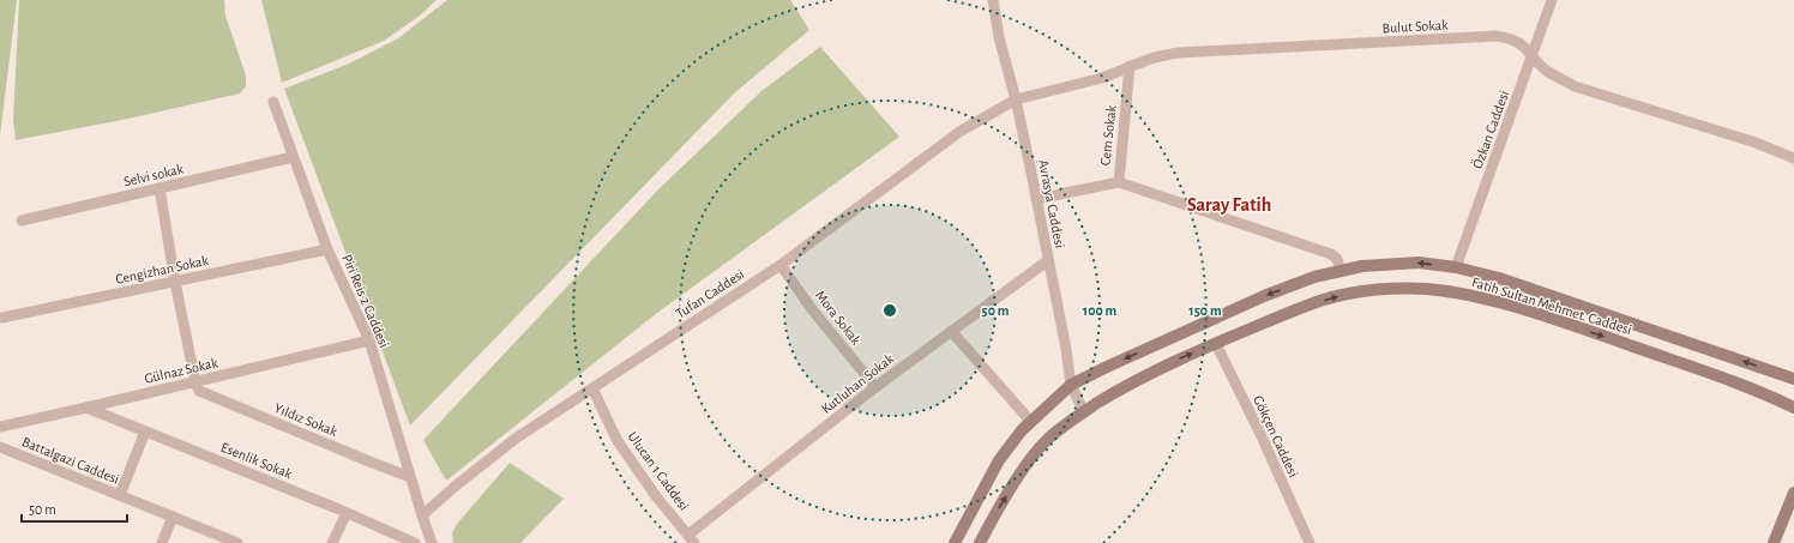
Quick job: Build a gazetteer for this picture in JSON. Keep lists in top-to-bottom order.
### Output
{
  "streets": {
    "street": [
      "Bulut Sokak",
      "Özkan Caddesi",
      "Cem Sokak",
      "Selvi sokak",
      "Avrasya Caddesi",
      "Cengizhan Sokak",
      "Tufan Caddesi",
      "Piri Reis 2 Caddesi",
      "Fatih Sultan Mehmet. Caddesi",
      "Mora Sokak",
      "Gülnaz Sokak",
      "Kutluhan Sokak",
      "Yıldız Sokak",
      "Gökçen Caddesi",
      "Battalgazi Caddesi",
      "Esenlik Sokak",
      "Ulucan 1 Caddesi"
    ]
  },
  "crossings": [
    ["Bulut Sokak", "Özkan Caddesi"],
    ["Bulut Sokak", "Cem Sokak"],
    ["Bulut Sokak", "Avrasya Caddesi"],
    ["Bulut Sokak", "Tufan Caddesi"],
    ["Özkan Caddesi", "Fatih Sultan Mehmet. Caddesi"],
    ["Cem Sokak", "Avrasya Caddesi"],
    ["Selvi sokak", "Piri Reis 2 Caddesi"],
    ["Avrasya Caddesi", "Tufan Caddesi"],
    ["Avrasya Caddesi", "Fatih Sultan Mehmet. Caddesi"],
    ["Avrasya Caddesi", "Kutluhan Sokak"],
    ["Cengizhan Sokak", "Piri Reis 2 Caddesi"],
    ["Tufan Caddesi", "Piri Reis 2 Caddesi"],
    ["Tufan Caddesi", "Mora Sokak"],
    ["Tufan Caddesi", "Ulucan 1 Caddesi"],
    ["Piri Reis 2 Caddesi", "Gülnaz Sokak"],
    ["Piri Reis 2 Caddesi", "Yıldız Sokak"],
    ["Fatih Sultan Mehmet. Caddesi", "Gökçen Caddesi"],
    ["Mora Sokak", "Kutluhan Sokak"],
    ["Gülnaz Sokak", "Yıldız Sokak"],
    ["Gülnaz Sokak", "Esenlik Sokak"],
    ["Kutluhan Sokak", "Ulucan 1 Caddesi"]
  ],
  "districts": ["Saray Fatih"],
  "scale_bar": "50 m",
  "rings": ["50 m", "100 m", "150 m"]
}
